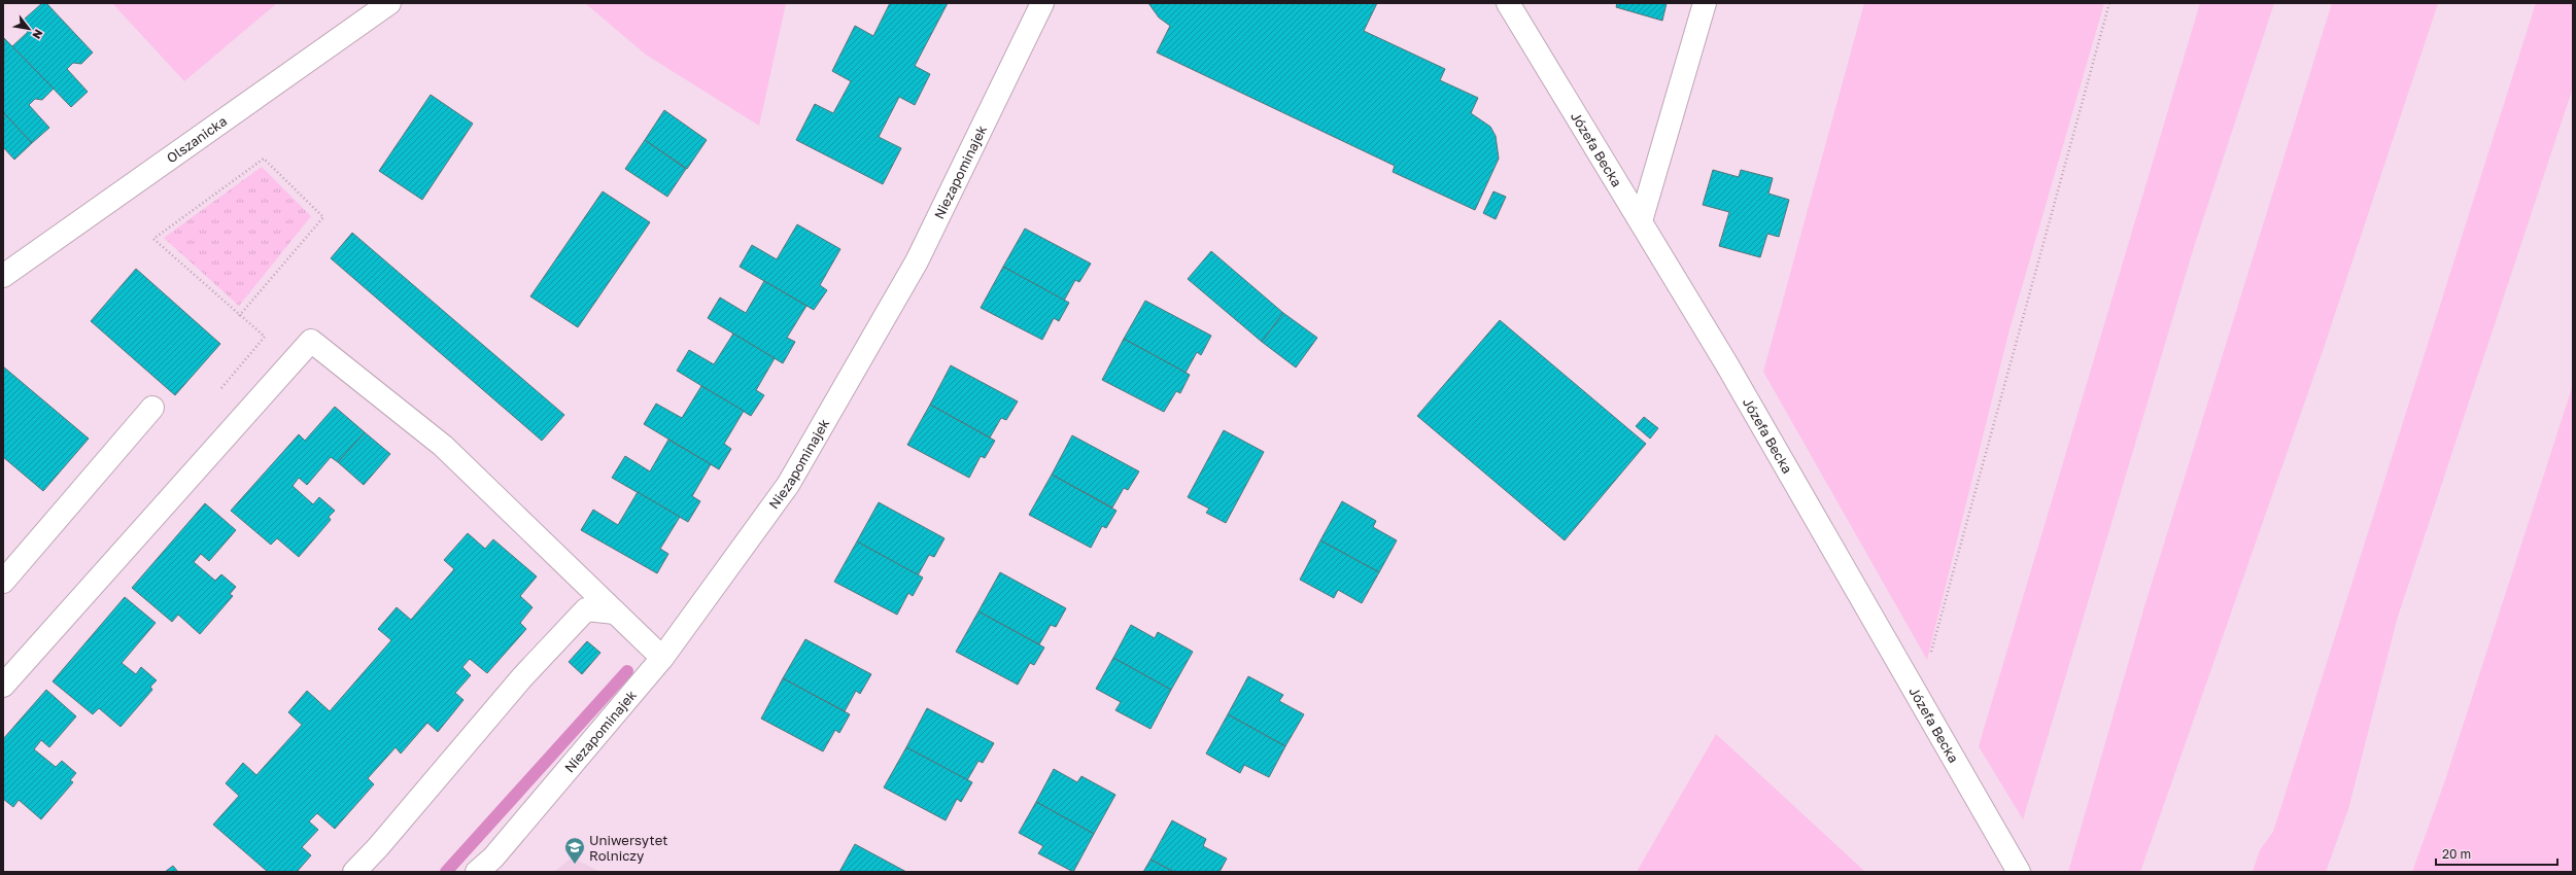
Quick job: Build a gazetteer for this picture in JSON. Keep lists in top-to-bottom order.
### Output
{
  "streets": {
    "street": ["Olszanicka", "Józefa Becka", "Niezapominajek"]
  },
  "places": {
    "school or university": ["Uniwersytet Rolniczy"]
  },
  "scale_bar": "20 m",
  "north": "bottom right"
}
